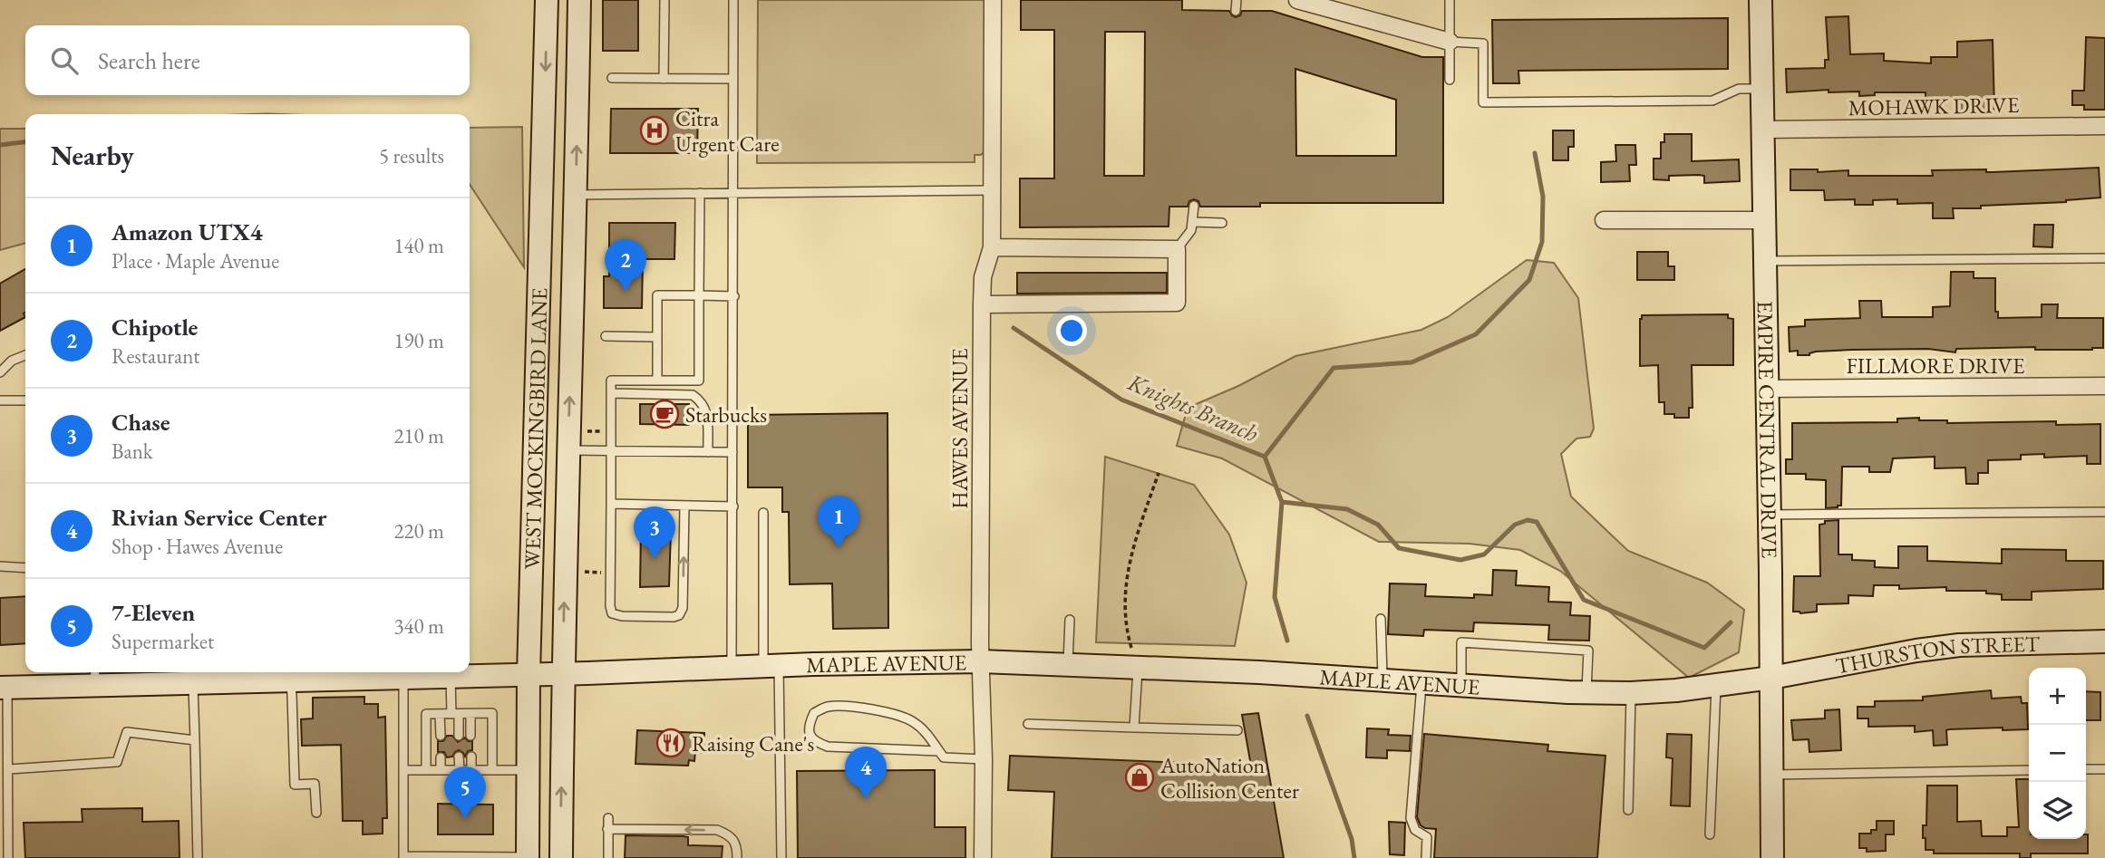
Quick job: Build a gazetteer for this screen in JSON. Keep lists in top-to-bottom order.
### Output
{
  "streets": {
    "street": [
      "MOHAWK DRIVE",
      "FILLMORE DRIVE",
      "WEST MOCKINGBIRD LANE",
      "HAWES AVENUE",
      "EMPIRE CENTRAL DRIVE",
      "THURSTON STREET",
      "MAPLE AVENUE"
    ]
  },
  "crossings": [
    ["MOHAWK DRIVE", "EMPIRE CENTRAL DRIVE"],
    ["FILLMORE DRIVE", "EMPIRE CENTRAL DRIVE"],
    ["WEST MOCKINGBIRD LANE", "MAPLE AVENUE"],
    ["HAWES AVENUE", "MAPLE AVENUE"],
    ["EMPIRE CENTRAL DRIVE", "THURSTON STREET"],
    ["EMPIRE CENTRAL DRIVE", "MAPLE AVENUE"],
    ["THURSTON STREET", "MAPLE AVENUE"]
  ],
  "water": ["Knights Branch"],
  "places": {
    "hospital": ["Citra Urgent Care"],
    "cafe": ["Starbucks"],
    "restaurant": ["Raising Cane's"],
    "shop": ["AutoNation Collision Center"]
  },
  "page": {
    "search": "Search here",
    "heading": ["Nearby", "5 results"],
    "list": [
      {
        "mark": "1",
        "name": "Amazon UTX4",
        "note": "Place · Maple Avenue",
        "value": "140 m"
      },
      {
        "mark": "2",
        "name": "Chipotle",
        "note": "Restaurant",
        "value": "190 m"
      },
      {
        "mark": "3",
        "name": "Chase",
        "note": "Bank",
        "value": "210 m"
      },
      {
        "mark": "4",
        "name": "Rivian Service Center",
        "note": "Shop · Hawes Avenue",
        "value": "220 m"
      },
      {
        "mark": "5",
        "name": "7-Eleven",
        "note": "Supermarket",
        "value": "340 m"
      }
    ],
    "pins": [
      "2",
      "1",
      "3",
      "4",
      "5"
    ],
    "map_buttons": ["+", "−"]
  }
}
